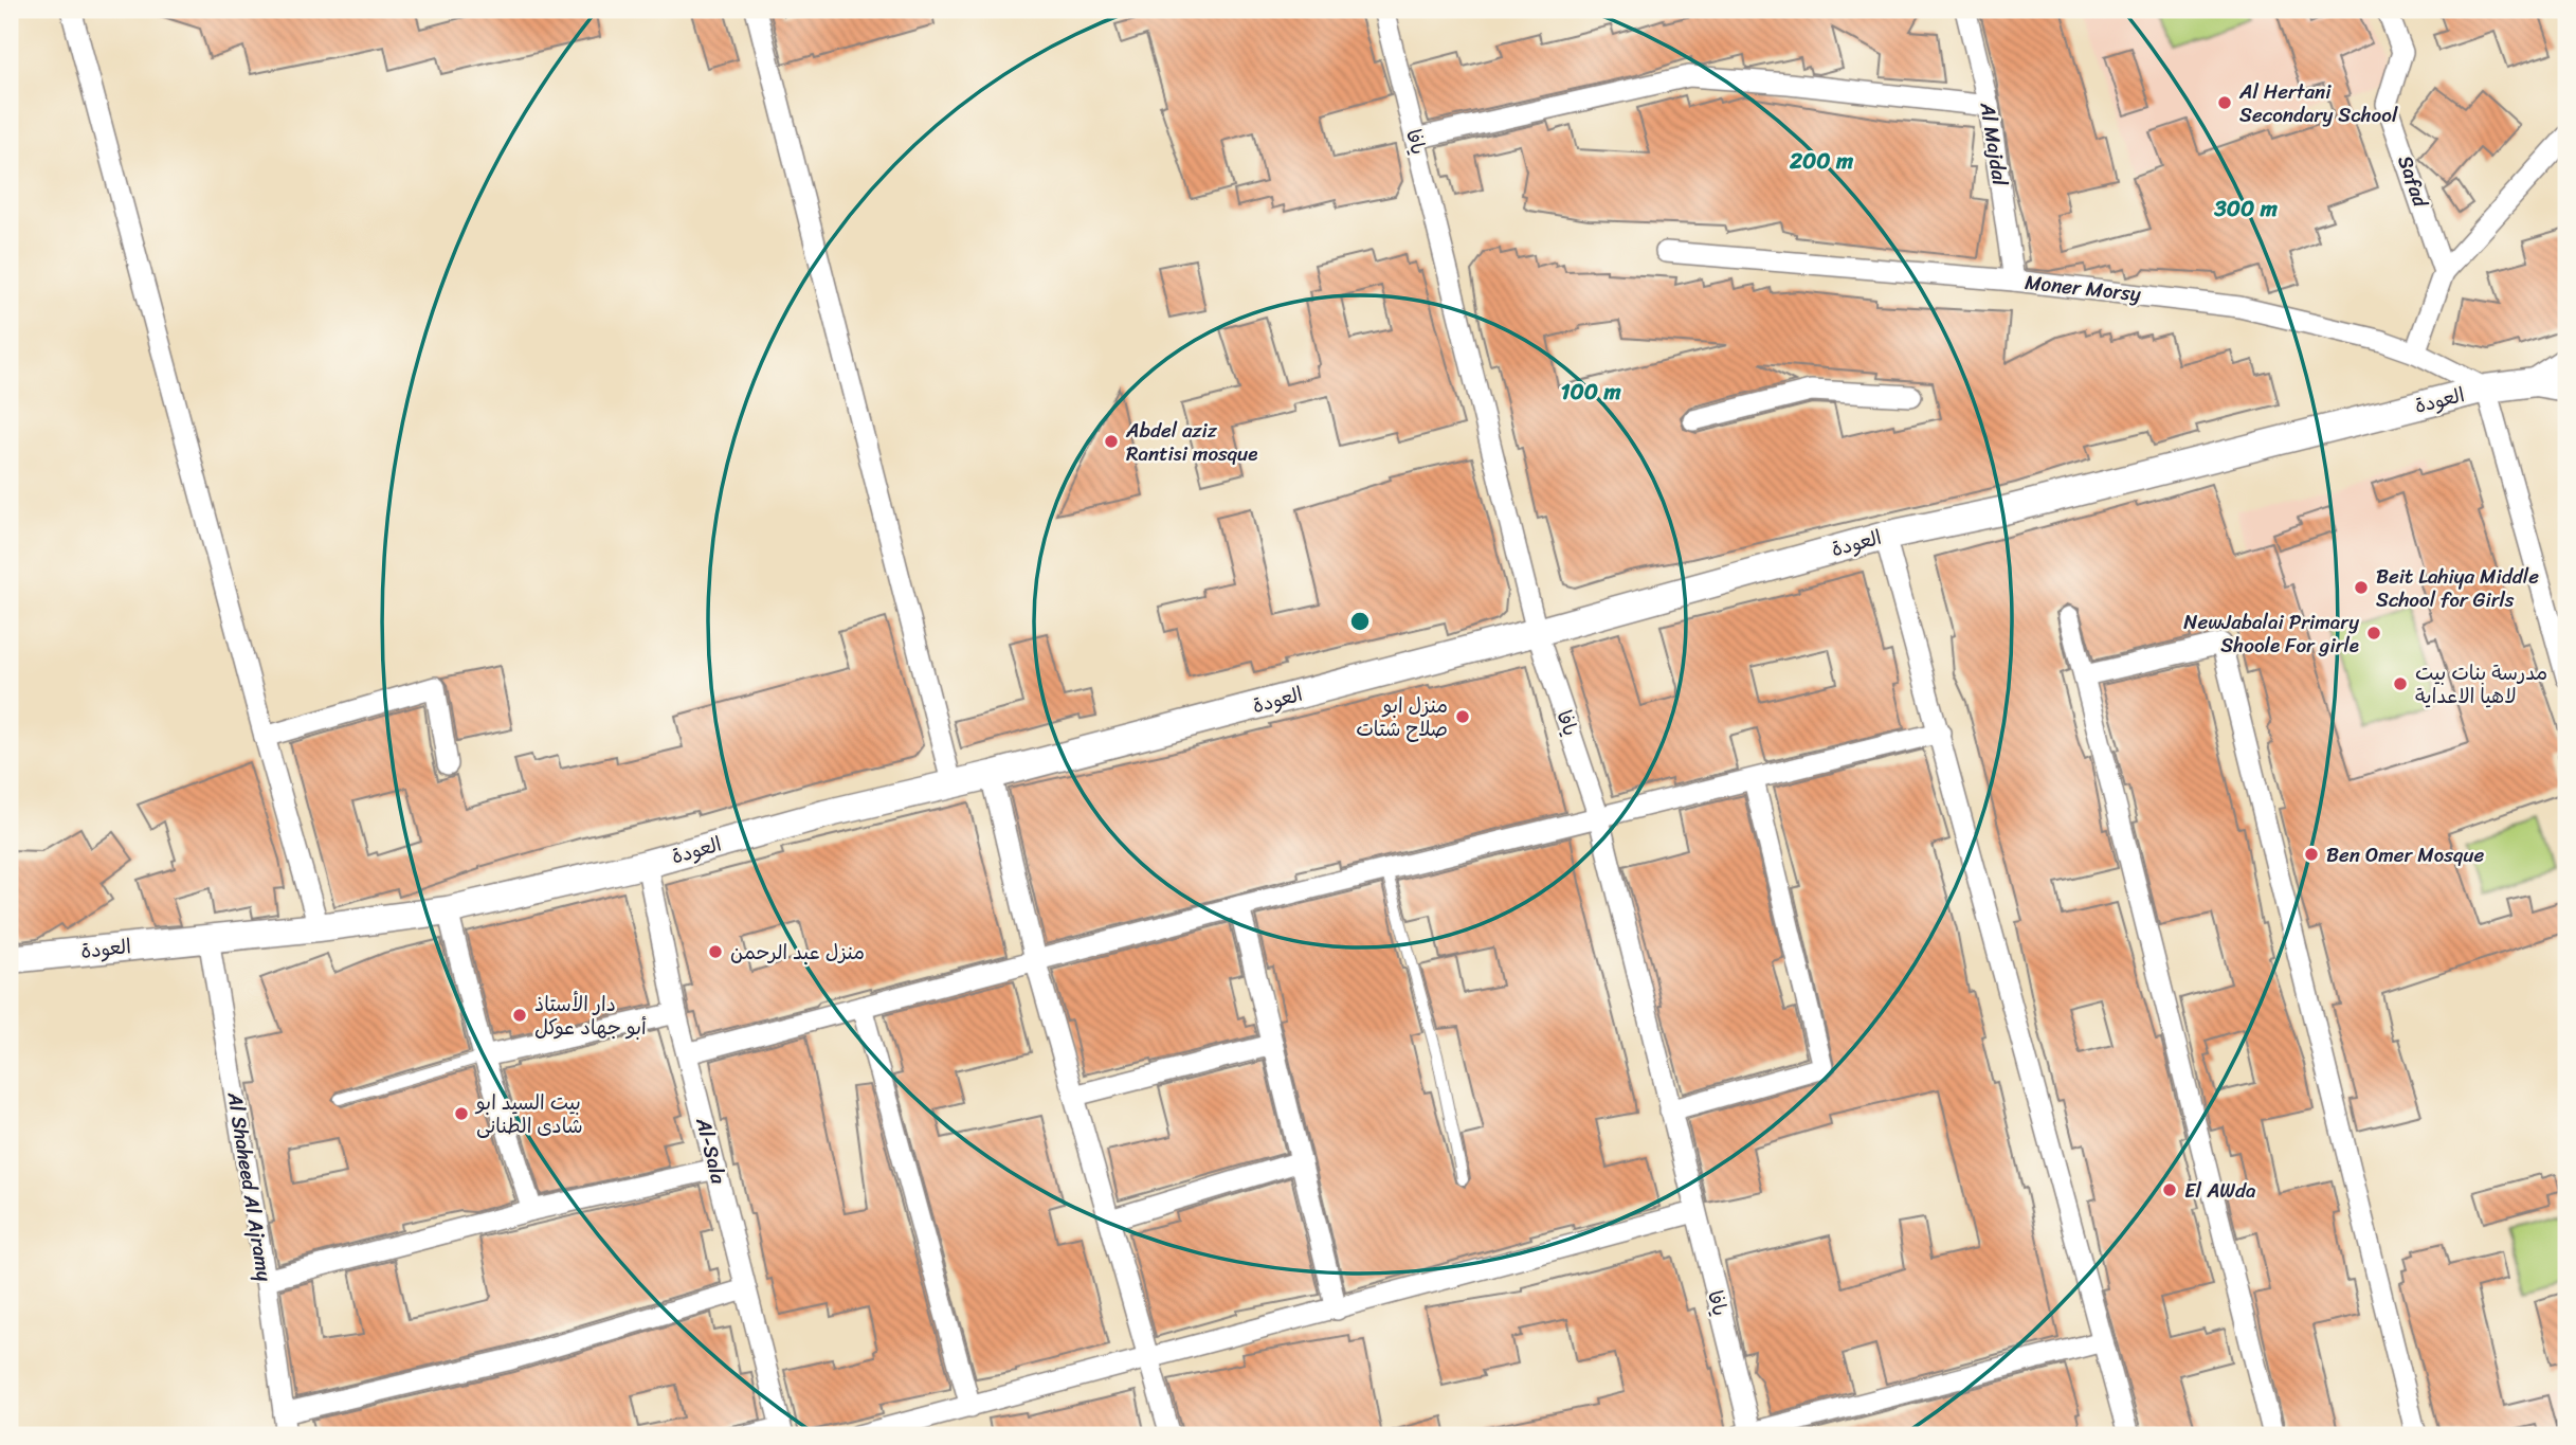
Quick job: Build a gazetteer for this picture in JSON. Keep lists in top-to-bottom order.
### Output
{
  "streets": {
    "main road": ["العودة"],
    "street": [
      "يافا",
      "Al Majdal",
      "Safad",
      "Moner Morsy",
      "Al-Sala",
      "Al Shaheed Al Ajramy"
    ]
  },
  "crossings": [
    ["يافا", "العودة"],
    ["Al Majdal", "Moner Morsy"],
    ["Moner Morsy", "العودة"],
    ["العودة", "Al-Sala"],
    ["العودة", "Al Shaheed Al Ajramy"]
  ],
  "places": [
    "Al Hertani Secondary School",
    "Abdel aziz Rantisi mosque",
    "Beit Lahiya Middle School for Girls",
    "NewJabalai Primary Shoole For girle",
    "مدرسة بنات بيت لاهيا الاعداية",
    "منزل ابو صلاح شتات",
    "Ben Omer Mosque",
    "منزل عبد الرحمن",
    "دار الأستاذ أبو جهاد عوكل",
    "بيت السيد ابو شادى الطنانى",
    "El AWda"
  ],
  "rings": ["200 m", "300 m", "100 m"]
}
